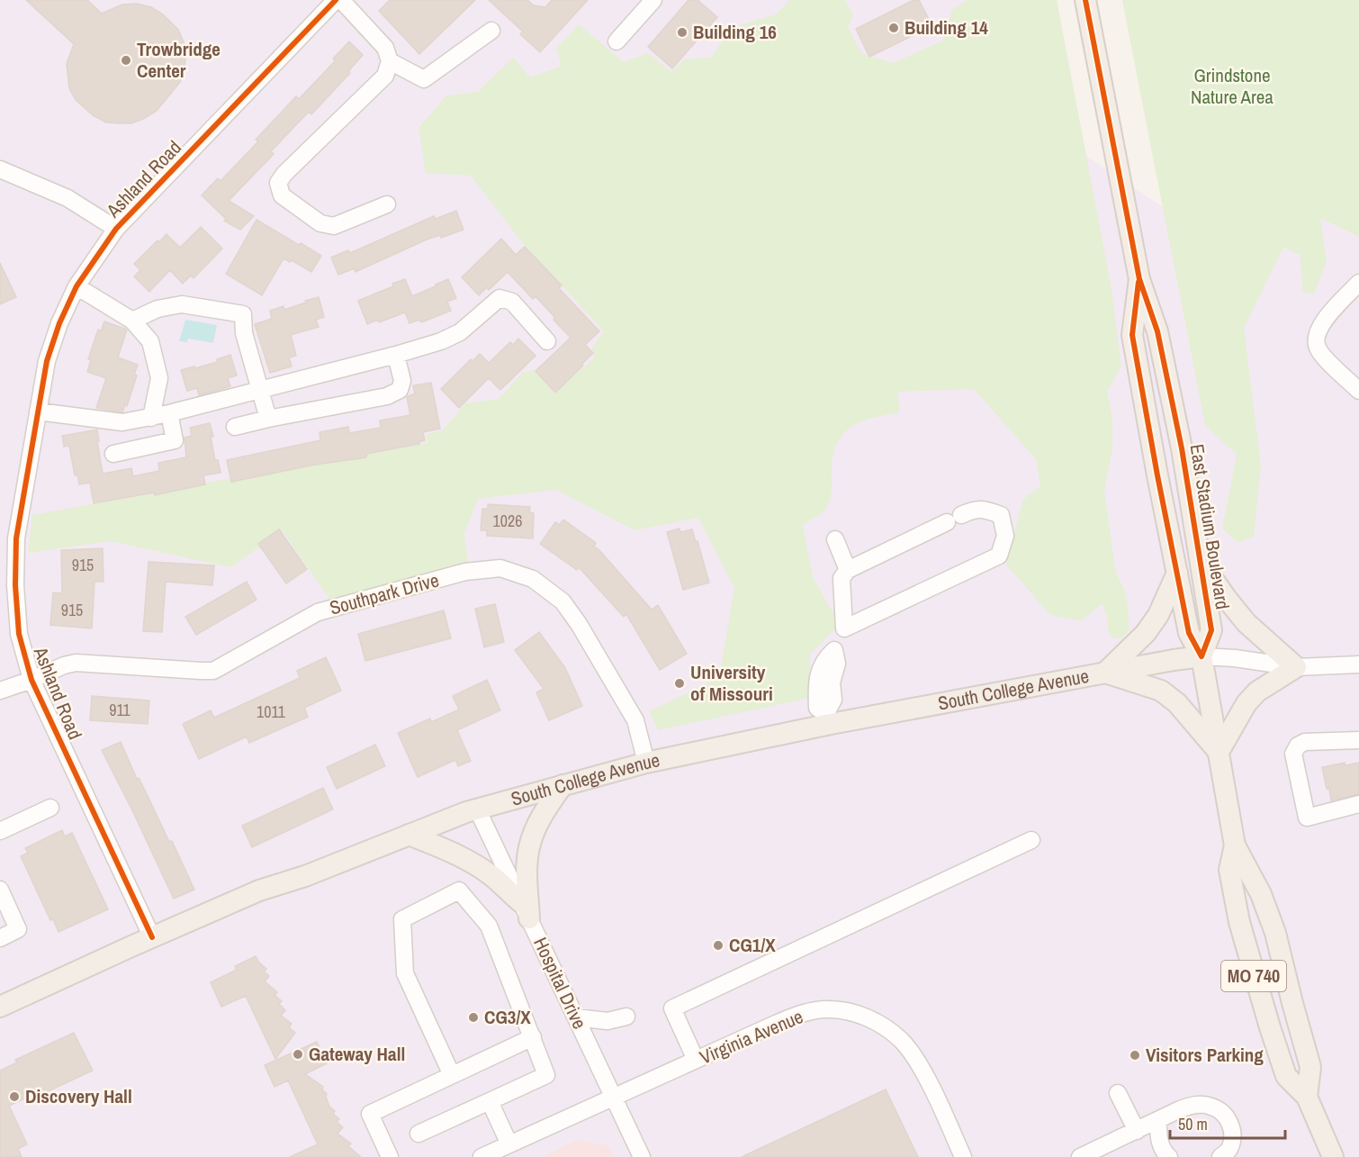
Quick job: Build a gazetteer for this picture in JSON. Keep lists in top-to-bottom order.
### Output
{
  "streets": {
    "main road": ["East Stadium Boulevard", "South College Avenue", "MO 740"],
    "street": [
      "Ashland Road",
      "Southpark Drive",
      "Hospital Drive",
      "Virginia Avenue"
    ]
  },
  "crossings": [
    ["Ashland Road", "Southpark Drive"],
    ["Ashland Road", "South College Avenue"],
    ["East Stadium Boulevard", "South College Avenue"],
    ["Southpark Drive", "South College Avenue"],
    ["South College Avenue", "Hospital Drive"],
    ["Hospital Drive", "Virginia Avenue"]
  ],
  "parks": ["Grindstone Nature Area"],
  "places": [
    "Building 14",
    "Building 16",
    "Trowbridge Center",
    "University of Missouri",
    "CG1/X",
    "CG3/X",
    "Gateway Hall",
    "Visitors Parking",
    "Discovery Hall"
  ],
  "house_numbers": [
    "1026",
    "915",
    "915",
    "911",
    "1011"
  ],
  "scale_bar": "50 m"
}
